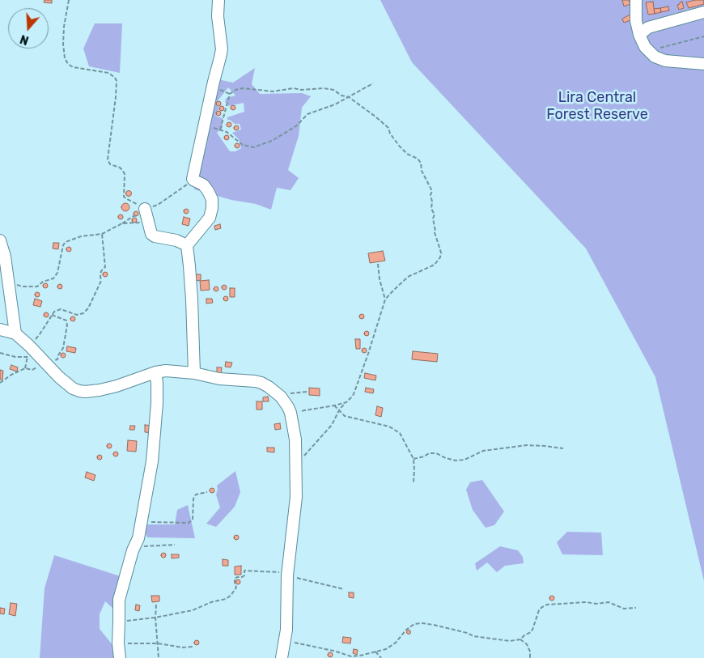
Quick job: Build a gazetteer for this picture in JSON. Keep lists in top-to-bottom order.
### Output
{
  "parks": ["Lira Central Forest Reserve"],
  "north": "bottom"
}
